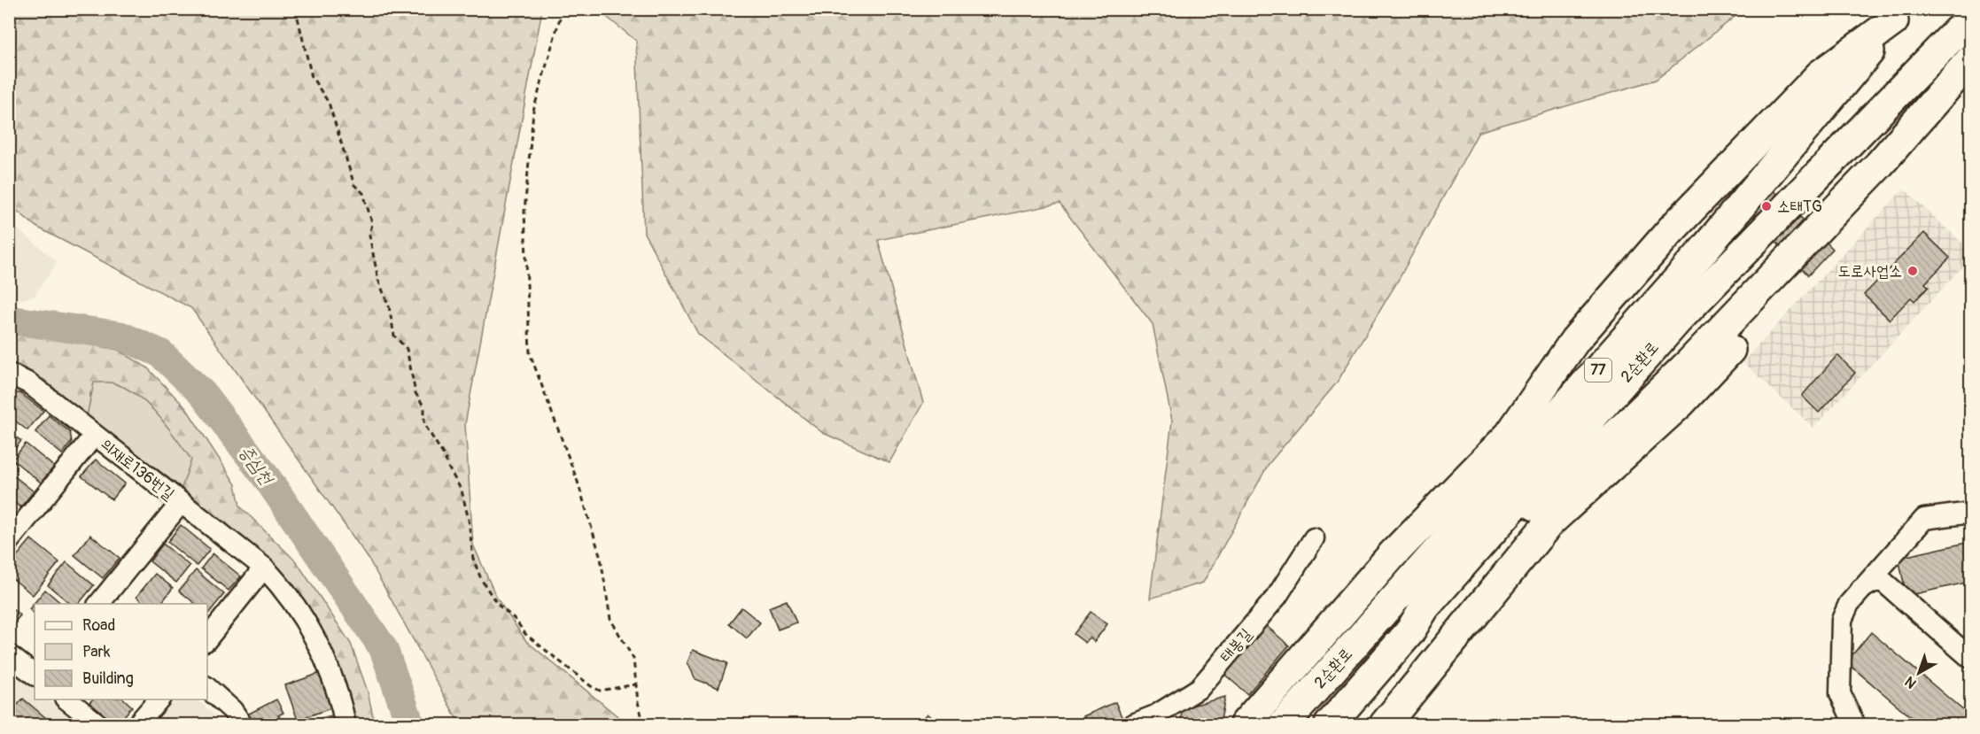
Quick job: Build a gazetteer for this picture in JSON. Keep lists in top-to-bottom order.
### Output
{
  "streets": {
    "highway": ["2순환로", "77"],
    "street": ["의재로136번길", "태봉길"]
  },
  "crossings": [
    ["2순환로", "77"]
  ],
  "water": ["증심천"],
  "places": ["소태TG", "도로사업소"],
  "legend": ["Road", "Park", "Building"],
  "north": "bottom left"
}
